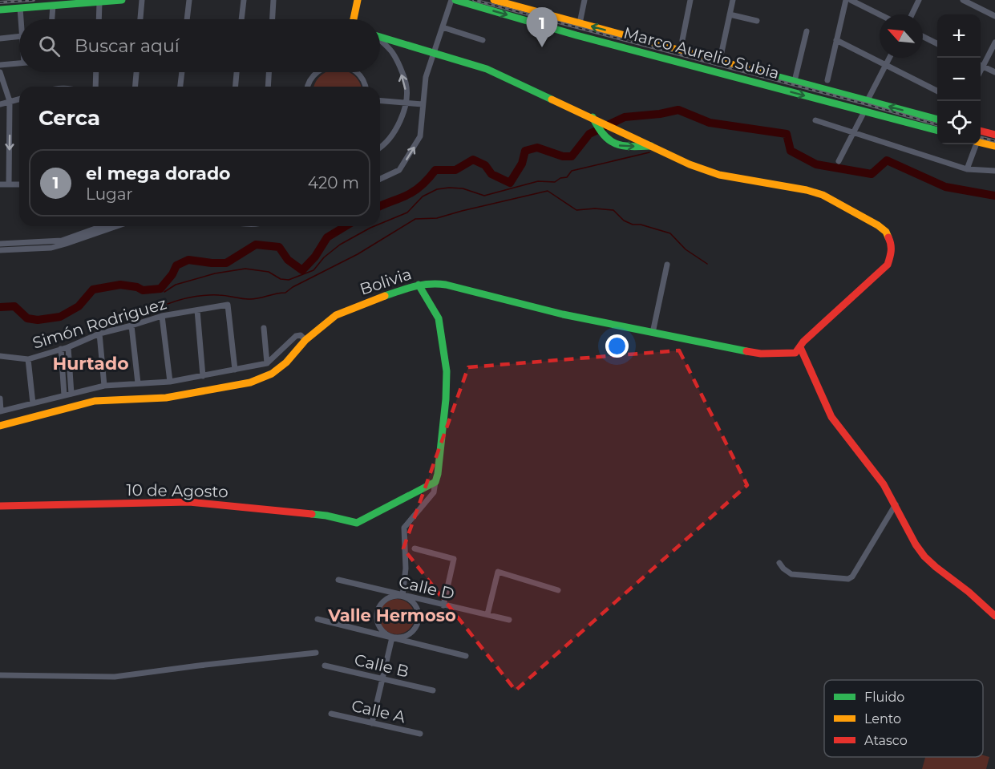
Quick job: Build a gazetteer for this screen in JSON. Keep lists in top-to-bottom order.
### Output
{
  "streets": {
    "street": [
      "Marco Aurelio Subia",
      "Bolivia",
      "Simón Rodriguez",
      "10 de Agosto",
      "Calle D",
      "Calle B",
      "Calle A"
    ]
  },
  "districts": ["Hurtado", "Valle Hermoso"],
  "legend": ["Fluido", "Lento", "Atasco"],
  "north": "top left",
  "page": {
    "pins": "1",
    "map_buttons": ["+", "−"],
    "search": "Buscar aquí",
    "heading": "Cerca",
    "list": [
      {
        "mark": "1",
        "name": "el mega dorado",
        "note": "Lugar",
        "value": "420 m"
      }
    ]
  }
}
